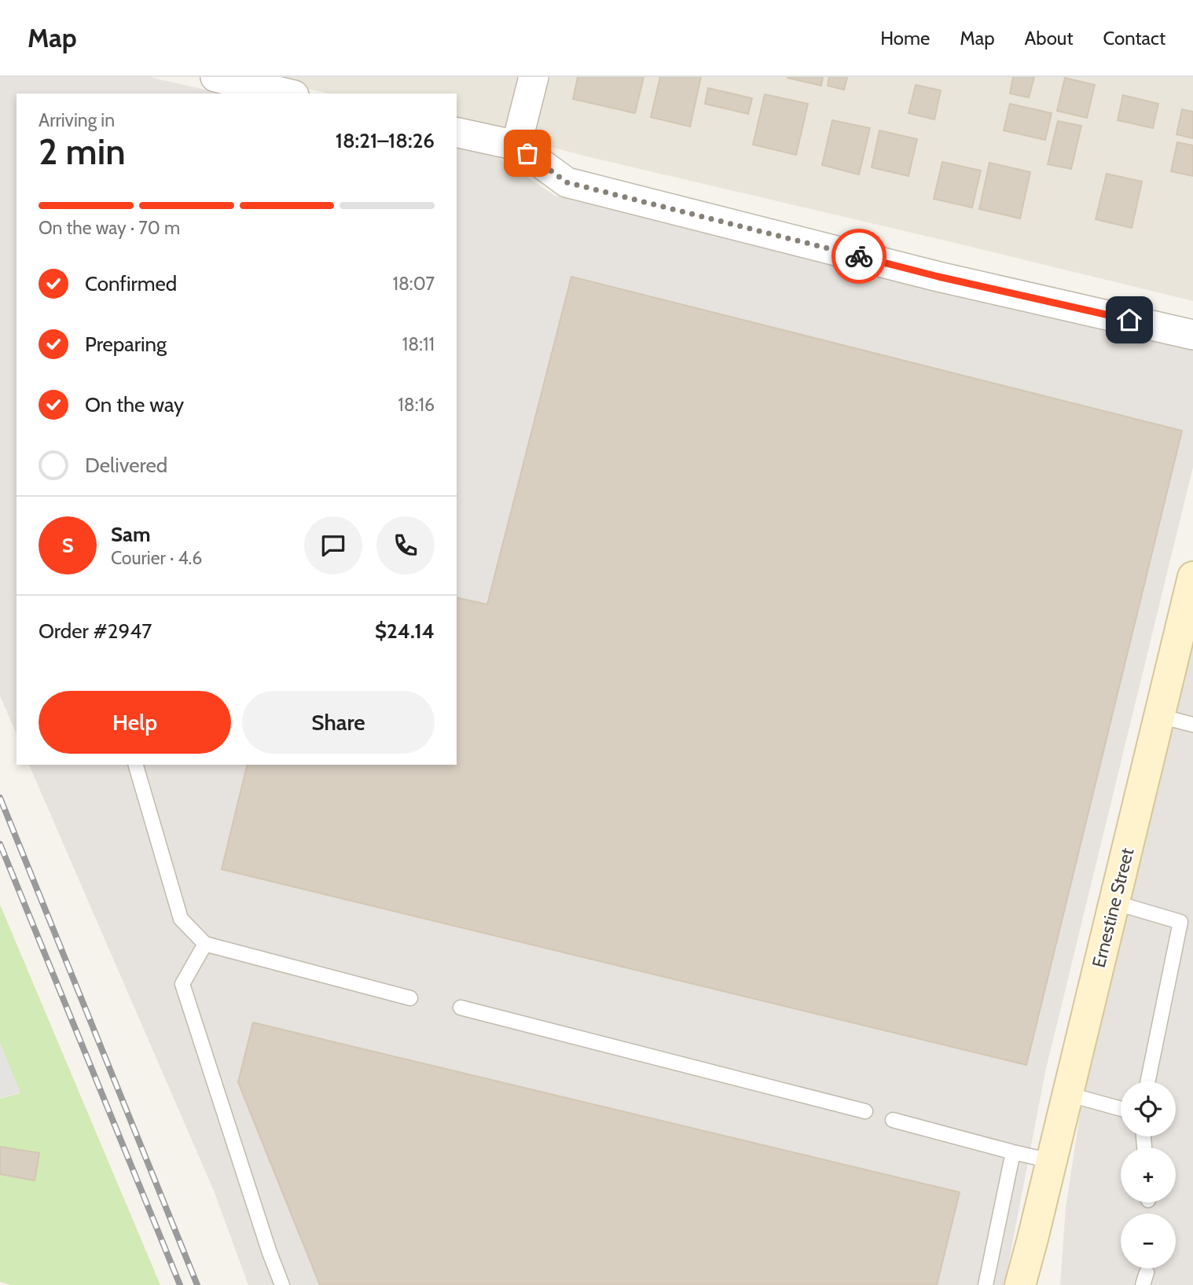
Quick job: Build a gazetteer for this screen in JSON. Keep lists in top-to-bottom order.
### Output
{
  "streets": {
    "main road": ["Ernestine Street"]
  },
  "page": {
    "header": "Map",
    "nav": [
      "Home",
      "Map",
      "About",
      "Contact"
    ],
    "heading": ["2 min", "Arriving in", "18:21–18:26"],
    "panel": [
      "Sam",
      "Courier · 4.6",
      "Order #2947",
      "$24.14"
    ],
    "bar": "On the way · 70 m",
    "list": [
      ["Confirmed", "18:07"],
      ["Preparing", "18:11"],
      ["On the way", "18:16"],
      "Delivered"
    ],
    "round": "S",
    "buttons": ["Help", "Share"],
    "map_buttons": ["+", "−"]
  }
}
